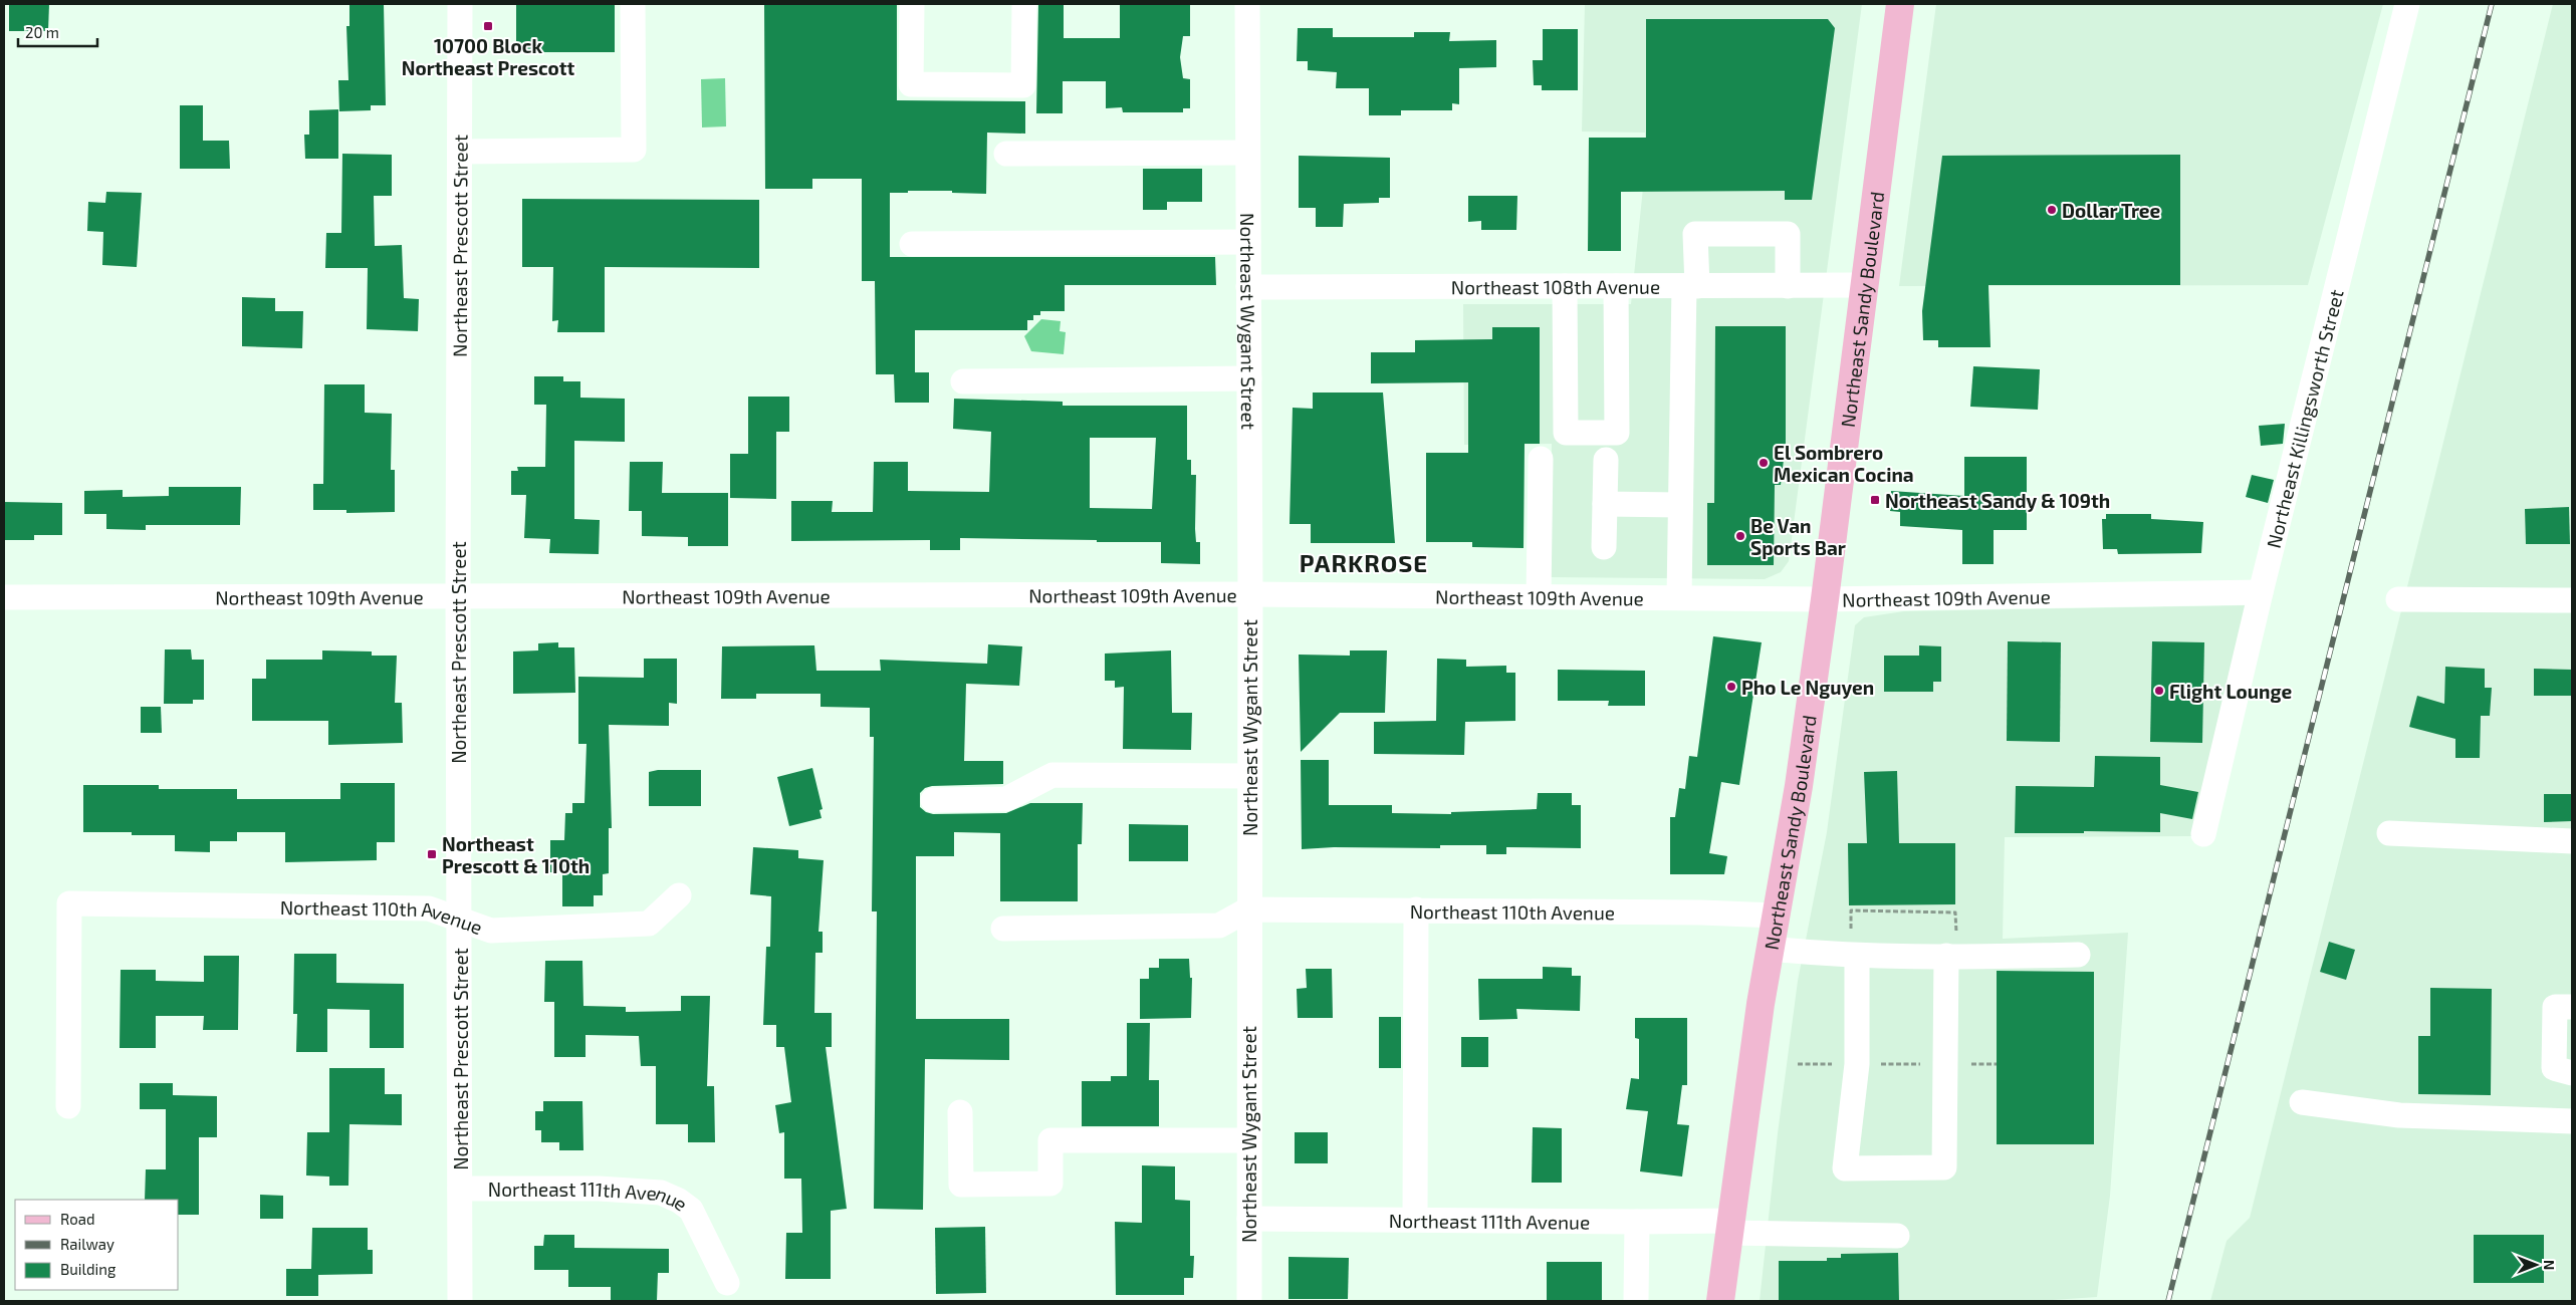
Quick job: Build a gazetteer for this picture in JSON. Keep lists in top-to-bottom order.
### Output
{
  "streets": {
    "main road": ["Northeast Sandy Boulevard"],
    "street": [
      "Northeast Prescott Street",
      "Northeast 108th Avenue",
      "Northeast Wygant Street",
      "Northeast Killingsworth Street",
      "Northeast 109th Avenue",
      "Northeast 110th Avenue",
      "Northeast 111th Avenue"
    ]
  },
  "crossings": [
    ["Northeast Prescott Street", "Northeast 109th Avenue"],
    ["Northeast Prescott Street", "Northeast 110th Avenue"],
    ["Northeast Prescott Street", "Northeast 111th Avenue"],
    ["Northeast 108th Avenue", "Northeast Sandy Boulevard"],
    ["Northeast 108th Avenue", "Northeast Wygant Street"],
    ["Northeast Sandy Boulevard", "Northeast 109th Avenue"],
    ["Northeast Sandy Boulevard", "Northeast 110th Avenue"],
    ["Northeast Sandy Boulevard", "Northeast 111th Avenue"],
    ["Northeast Wygant Street", "Northeast 109th Avenue"],
    ["Northeast Wygant Street", "Northeast 110th Avenue"],
    ["Northeast Wygant Street", "Northeast 111th Avenue"],
    ["Northeast Killingsworth Street", "Northeast 109th Avenue"]
  ],
  "districts": ["PARKROSE"],
  "places": {
    "transit": ["10700 Block Northeast Prescott", "Northeast Sandy & 109th", "Northeast Prescott & 110th"],
    "other": [
      "Dollar Tree",
      "El Sombrero Mexican Cocina",
      "Be Van Sports Bar",
      "Pho Le Nguyen",
      "Flight Lounge"
    ]
  },
  "legend": ["Road", "Railway", "Building"],
  "scale_bar": "20 m",
  "north": "right"
}
